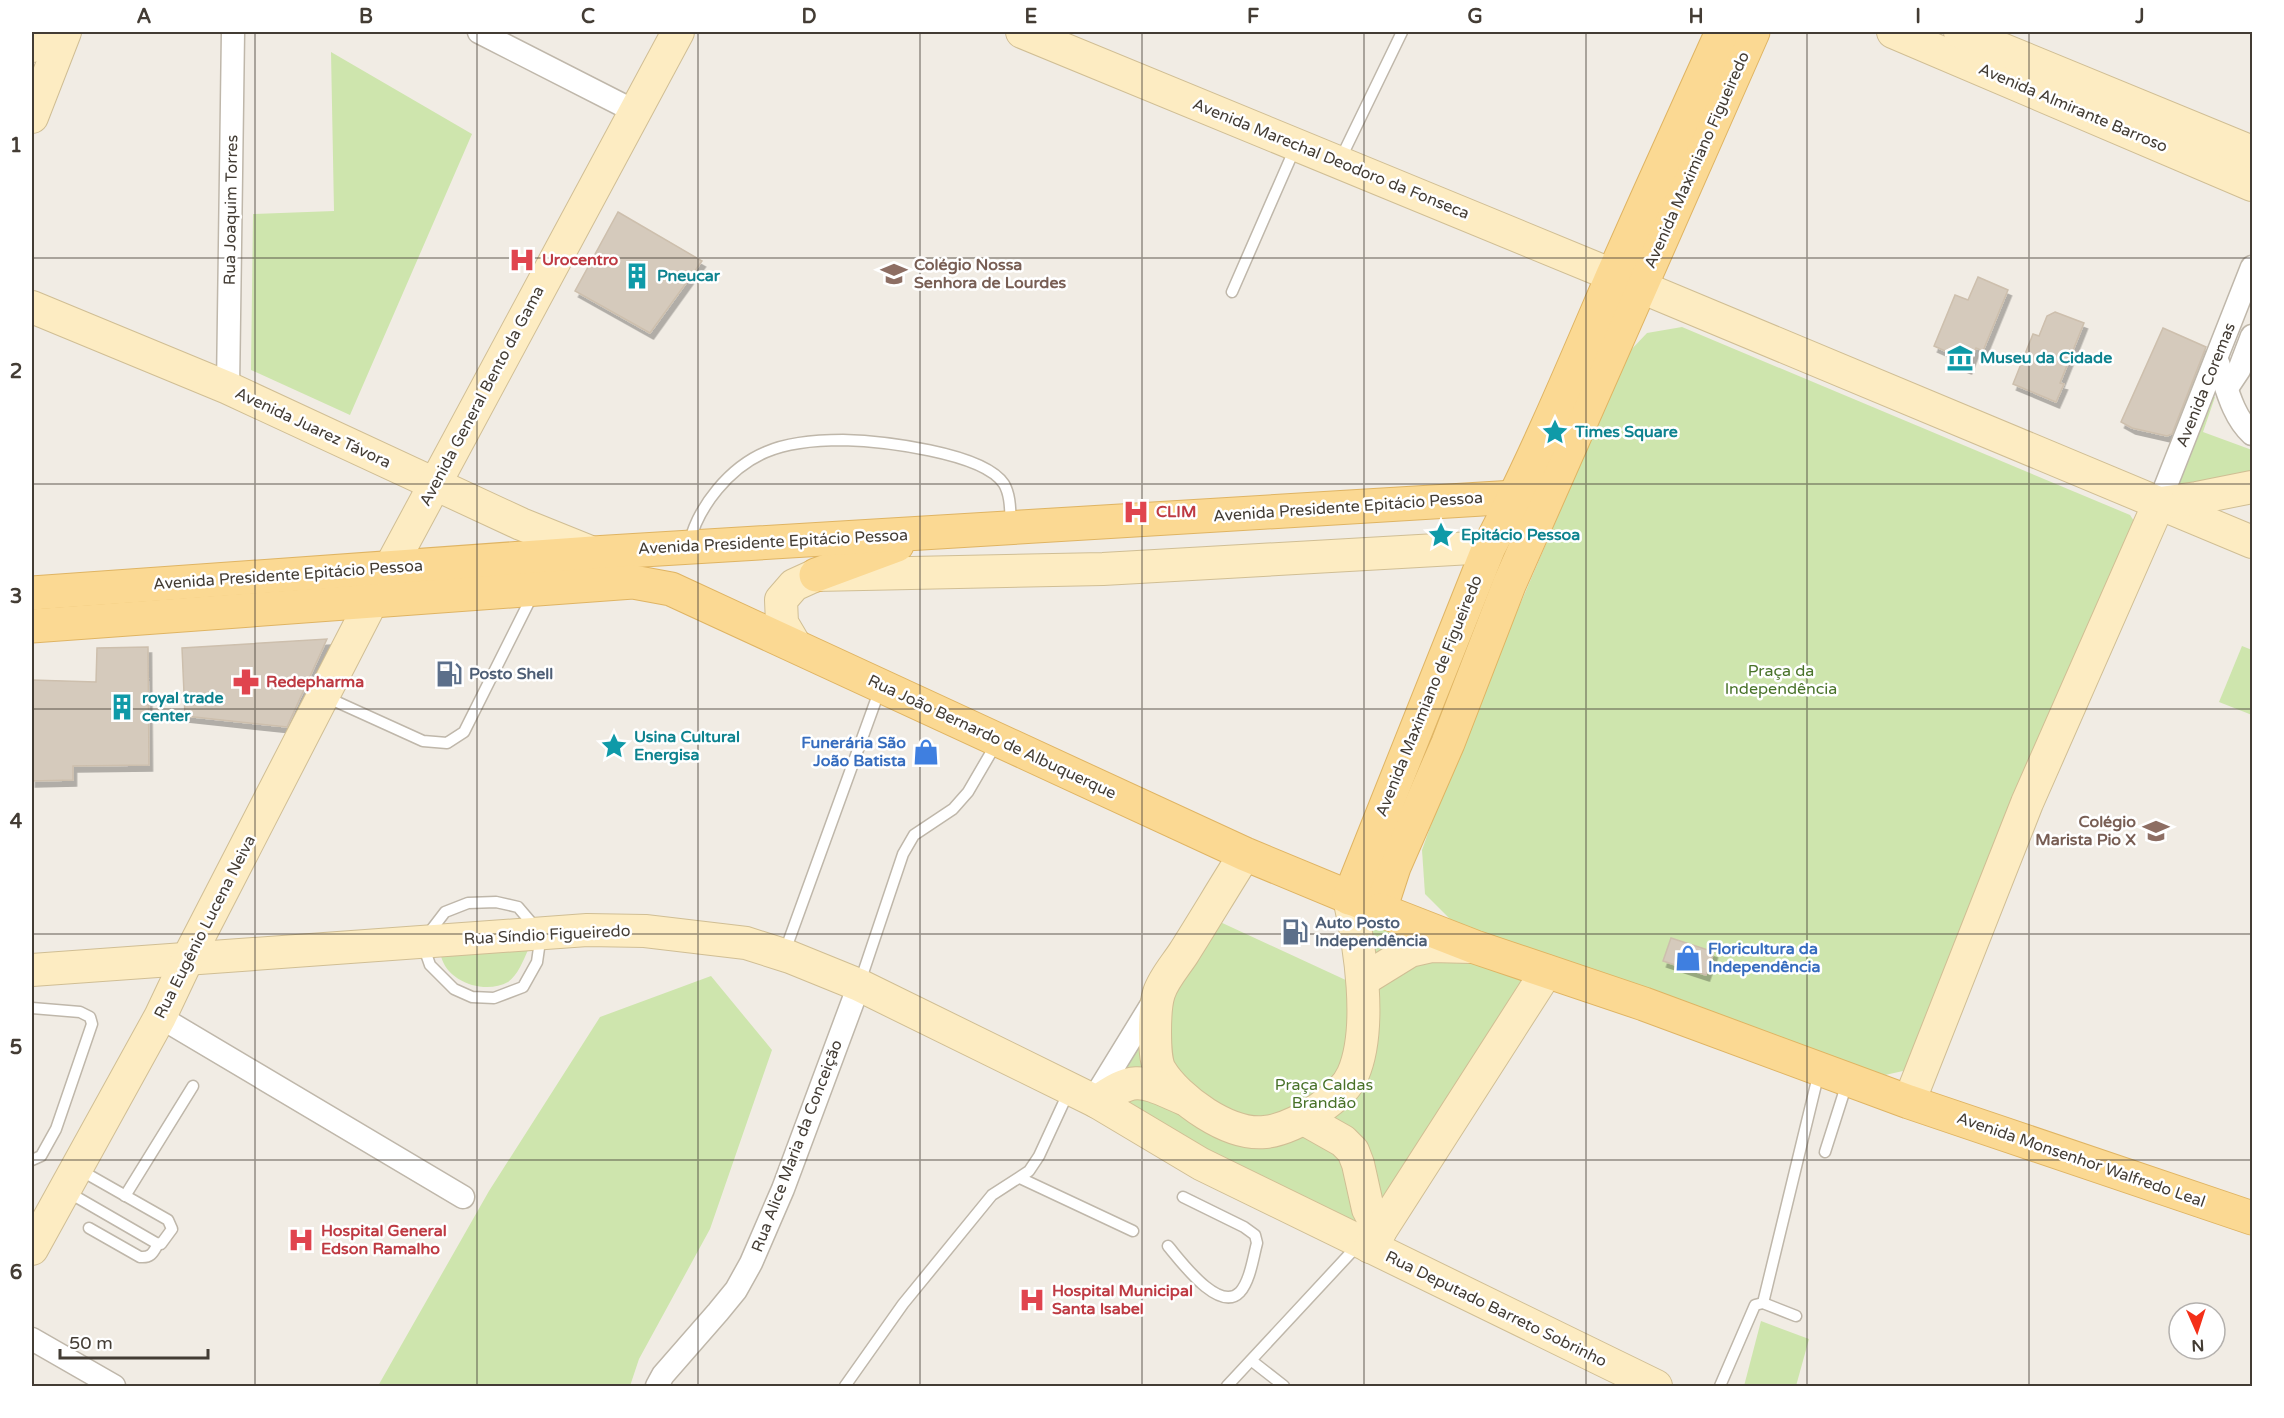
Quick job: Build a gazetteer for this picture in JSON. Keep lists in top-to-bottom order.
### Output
{
  "streets": {
    "main road": [
      "Avenida Maximiano Figueiredo",
      "Avenida Presidente Epitácio Pessoa",
      "Avenida Maximiano de Figueiredo",
      "Rua João Bernardo de Albuquerque",
      "Avenida Monsenhor Walfredo Leal"
    ],
    "street": [
      "Avenida Almirante Barroso",
      "Avenida Marechal Deodoro da Fonseca",
      "Rua Joaquim Torres",
      "Avenida Coremas",
      "Avenida General Bento da Gama",
      "Avenida Juarez Távora",
      "Rua Eugênio Lucena Neiva",
      "Rua Síndio Figueiredo",
      "Rua Alice Maria da Conceição",
      "Rua Deputado Barreto Sobrinho"
    ]
  },
  "crossings": [
    ["Avenida Marechal Deodoro da Fonseca", "Avenida Maximiano Figueiredo"],
    ["Rua Joaquim Torres", "Avenida Juarez Távora"],
    ["Avenida General Bento da Gama", "Avenida Juarez Távora"],
    ["Avenida General Bento da Gama", "Avenida Presidente Epitácio Pessoa"],
    ["Avenida General Bento da Gama", "Rua Eugênio Lucena Neiva"],
    ["Avenida Juarez Távora", "Avenida Presidente Epitácio Pessoa"],
    ["Avenida Presidente Epitácio Pessoa", "Avenida Maximiano de Figueiredo"],
    ["Avenida Presidente Epitácio Pessoa", "Rua João Bernardo de Albuquerque"],
    ["Avenida Presidente Epitácio Pessoa", "Rua Eugênio Lucena Neiva"],
    ["Avenida Maximiano de Figueiredo", "Rua João Bernardo de Albuquerque"],
    ["Rua Eugênio Lucena Neiva", "Rua Síndio Figueiredo"],
    ["Rua Síndio Figueiredo", "Rua Alice Maria da Conceição"]
  ],
  "parks": ["Praça da Independência", "Praça Caldas Brandão"],
  "places": {
    "hospital": [
      "Urocentro",
      "CLIM",
      "Hospital General Edson Ramalho",
      "Hospital Municipal Santa Isabel"
    ],
    "school or university": ["Colégio Nossa Senhora de Lourdes", "Colégio Marista Pio X"],
    "building": ["Pneucar", "royal trade center"],
    "museum": ["Museu da Cidade"],
    "place": ["Times Square", "Epitácio Pessoa", "Usina Cultural Energisa"],
    "fuel station": ["Posto Shell", "Auto Posto Independência"],
    "pharmacy": ["Redepharma"],
    "shop": ["Funerária São João Batista", "Floricultura da Independência"]
  },
  "scale_bar": "50 m",
  "north": "bottom",
  "grid": {
    "columns": [
      "A",
      "B",
      "C",
      "D",
      "E",
      "F",
      "G",
      "H",
      "I",
      "J"
    ],
    "rows": [
      "1",
      "2",
      "3",
      "4",
      "5",
      "6"
    ]
  }
}
